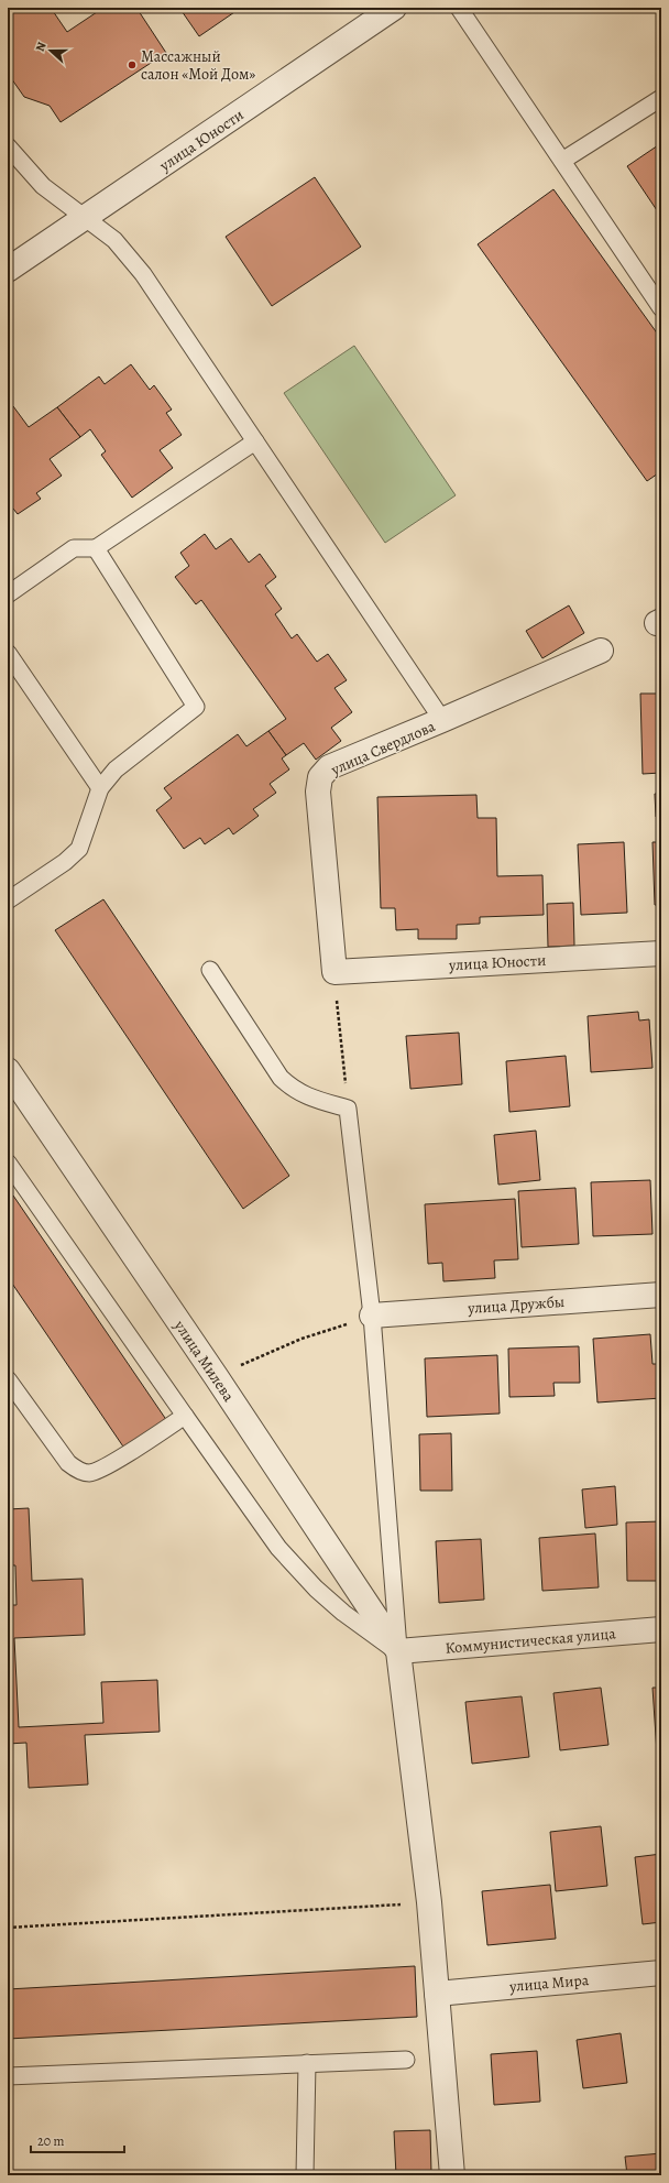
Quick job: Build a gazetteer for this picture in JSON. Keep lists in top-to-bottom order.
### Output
{
  "streets": {
    "street": [
      "улица Юности",
      "улица Свердлова",
      "улица Дружбы",
      "улица Милева",
      "Коммунистическая улица",
      "улица Мира"
    ]
  },
  "crossings": [
    ["улица Юности", "улица Свердлова"],
    ["улица Милева", "Коммунистическая улица"]
  ],
  "places": ["Массажный салон «Мой Дом»"],
  "scale_bar": "20 m",
  "north": "left"
}
